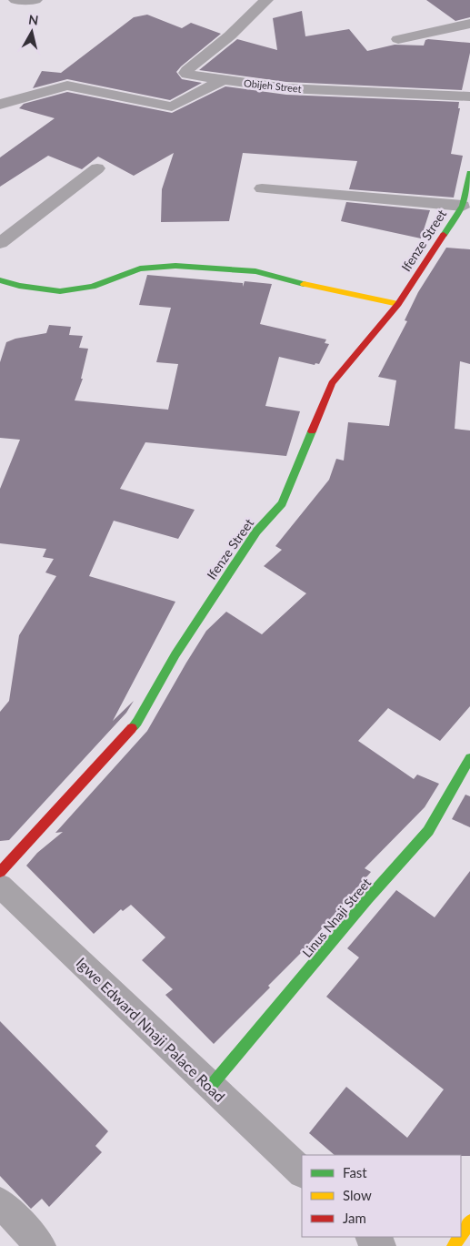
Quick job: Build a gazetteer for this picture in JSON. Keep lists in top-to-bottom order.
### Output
{
  "streets": {
    "street": [
      "Obijeh Street",
      "Ifenze Street",
      "Linus Nnaji Street",
      "Igwe Edward Nnaji Palace Road"
    ]
  },
  "crossings": [
    ["Linus Nnaji Street", "Igwe Edward Nnaji Palace Road"]
  ],
  "legend": ["Fast", "Slow", "Jam"],
  "north": "top"
}
